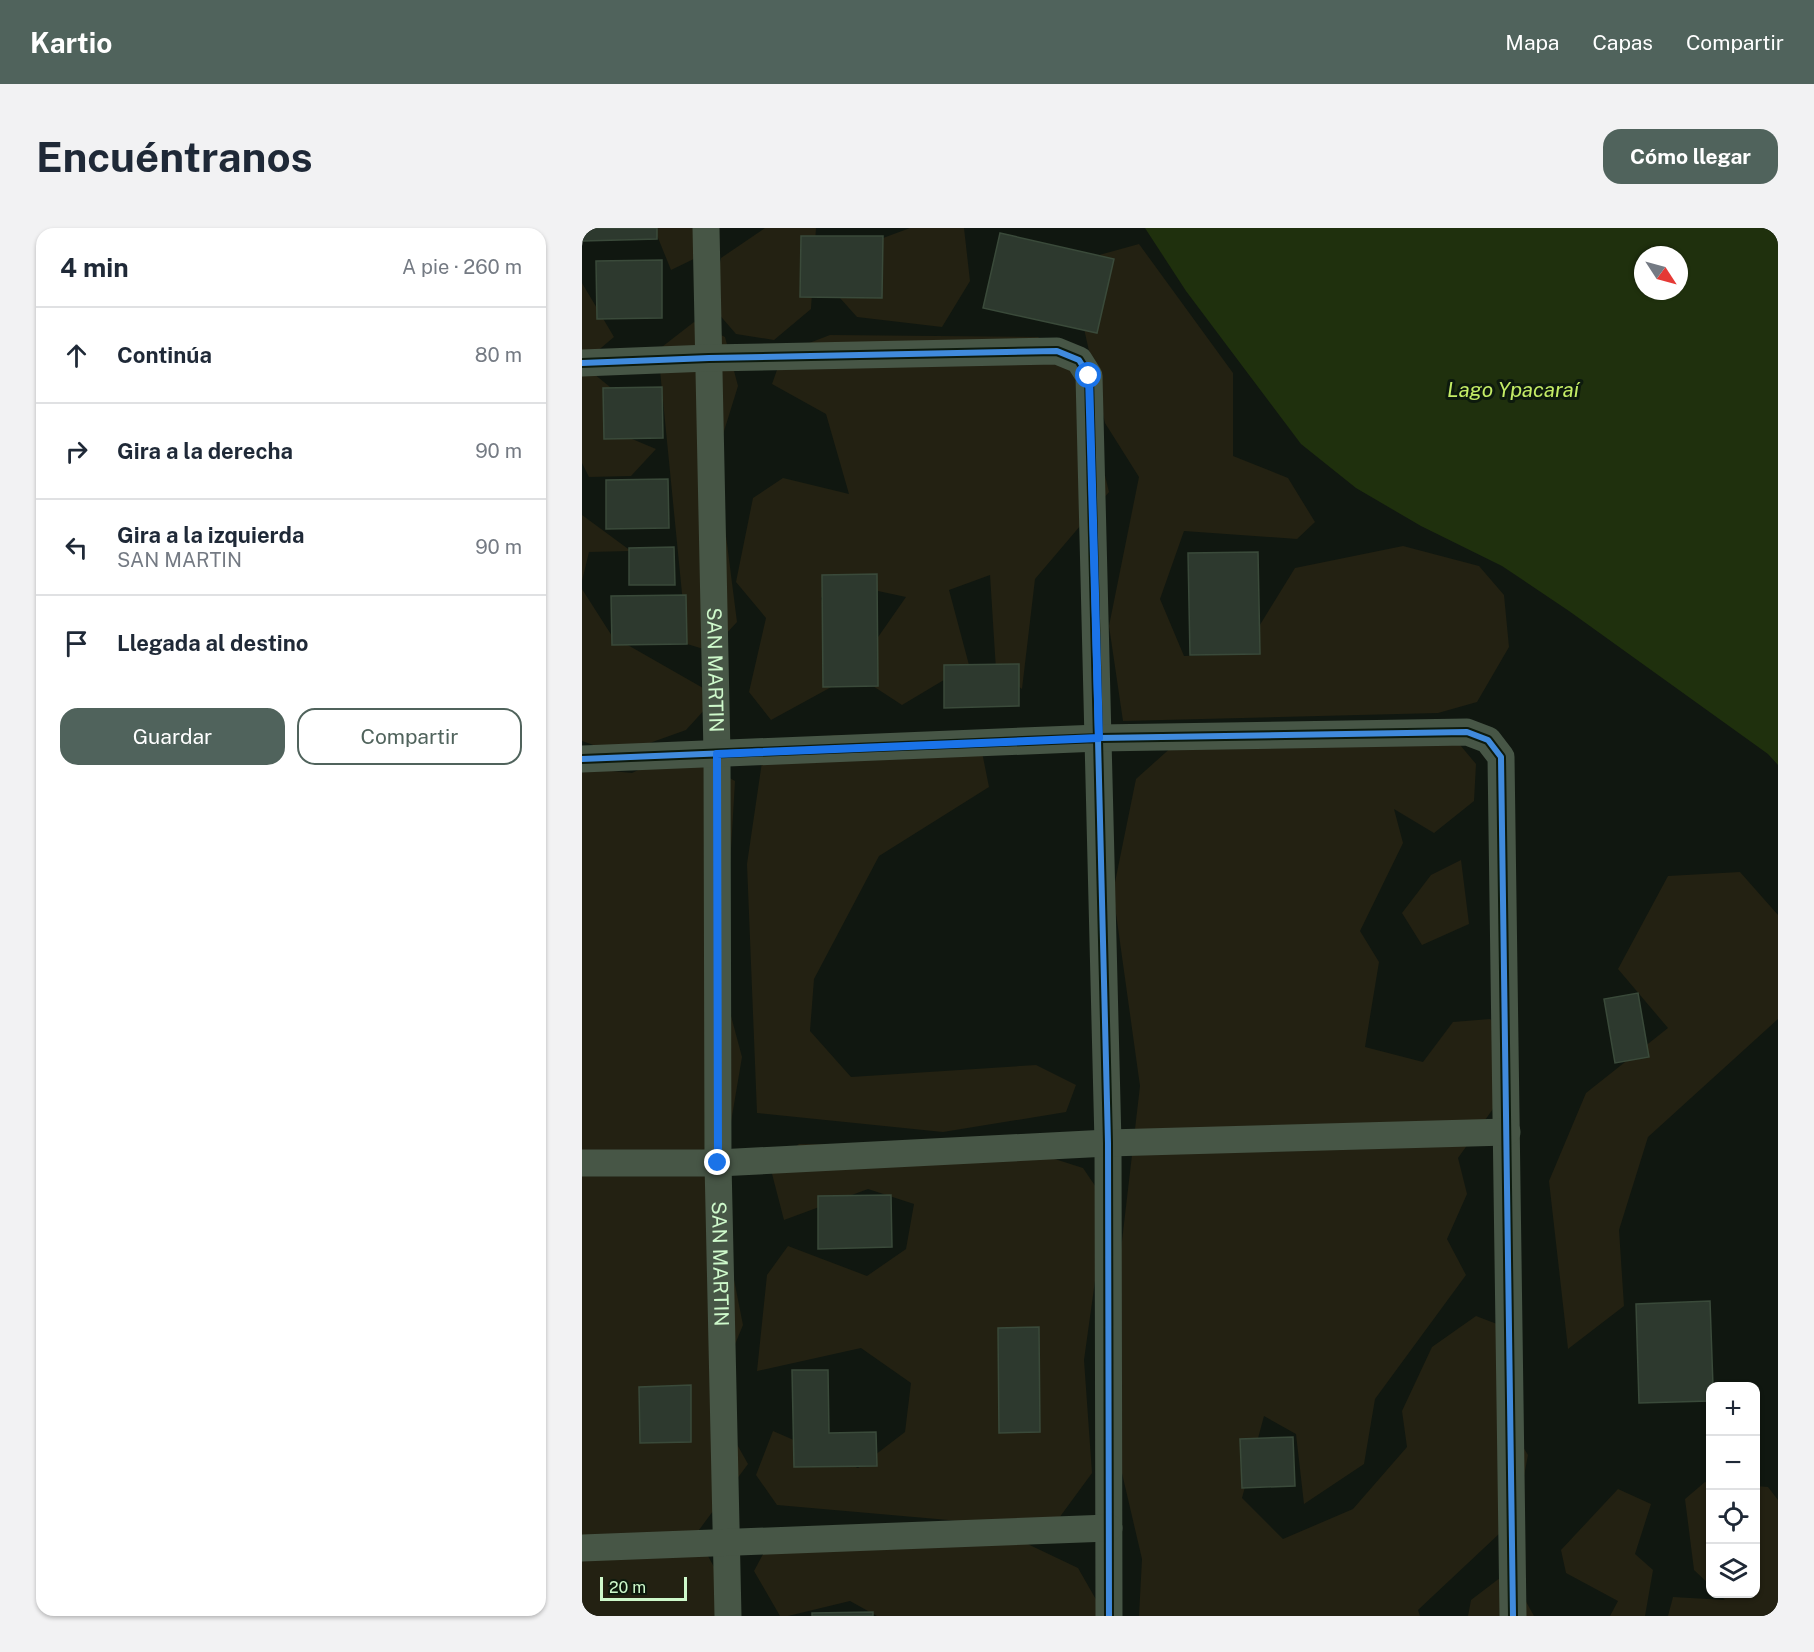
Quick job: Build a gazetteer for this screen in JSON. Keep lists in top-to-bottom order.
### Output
{
  "streets": {
    "street": ["SAN MARTIN"]
  },
  "water": ["Lago Ypacaraí"],
  "scale_bar": "20 m",
  "north": "bottom right",
  "page": {
    "header": "Kartio",
    "nav": ["Mapa", "Capas", "Compartir"],
    "buttons": [
      "Cómo llegar",
      ["Guardar", "Compartir"]
    ],
    "title": "Encuéntranos",
    "heading": ["4 min", "A pie · 260 m"],
    "list": [
      ["Continúa", "80 m"],
      ["Gira a la derecha", "90 m"],
      ["Gira a la izquierda", "SAN MARTIN", "90 m"],
      "Llegada al destino"
    ],
    "map_buttons": ["+", "−"],
    "scale": "20 m"
  }
}
